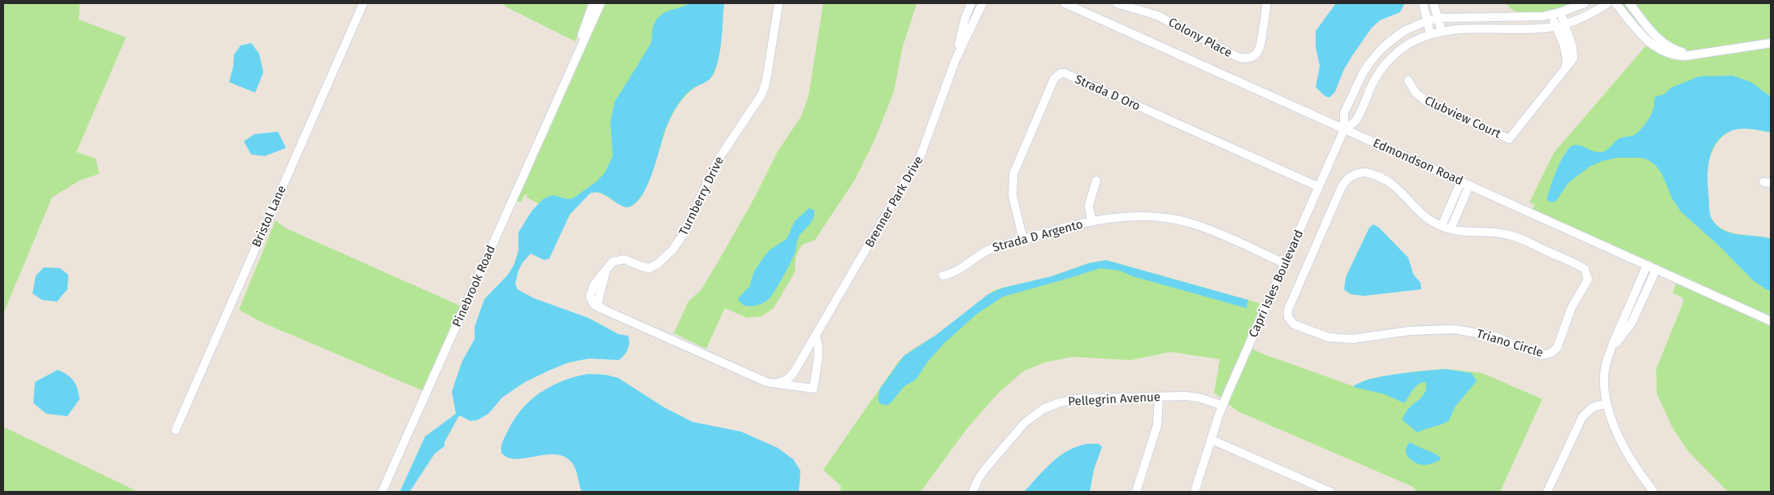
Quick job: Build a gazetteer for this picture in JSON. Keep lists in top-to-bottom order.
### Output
{
  "streets": {
    "street": [
      "Colony Place",
      "Strada D Oro",
      "Clubview Court",
      "Edmondson Road",
      "Turnberry Drive",
      "Brenner Park Drive",
      "Bristol Lane",
      "Strada D Argento",
      "Capri Isles Boulevard",
      "Pinebrook Road",
      "Triano Circle",
      "Pellegrin Avenue"
    ]
  },
  "crossings": [
    ["Strada D Oro", "Strada D Argento"],
    ["Strada D Oro", "Capri Isles Boulevard"],
    ["Clubview Court", "Capri Isles Boulevard"],
    ["Edmondson Road", "Capri Isles Boulevard"],
    ["Turnberry Drive", "Brenner Park Drive"],
    ["Strada D Argento", "Capri Isles Boulevard"],
    ["Capri Isles Boulevard", "Pellegrin Avenue"]
  ]
}
